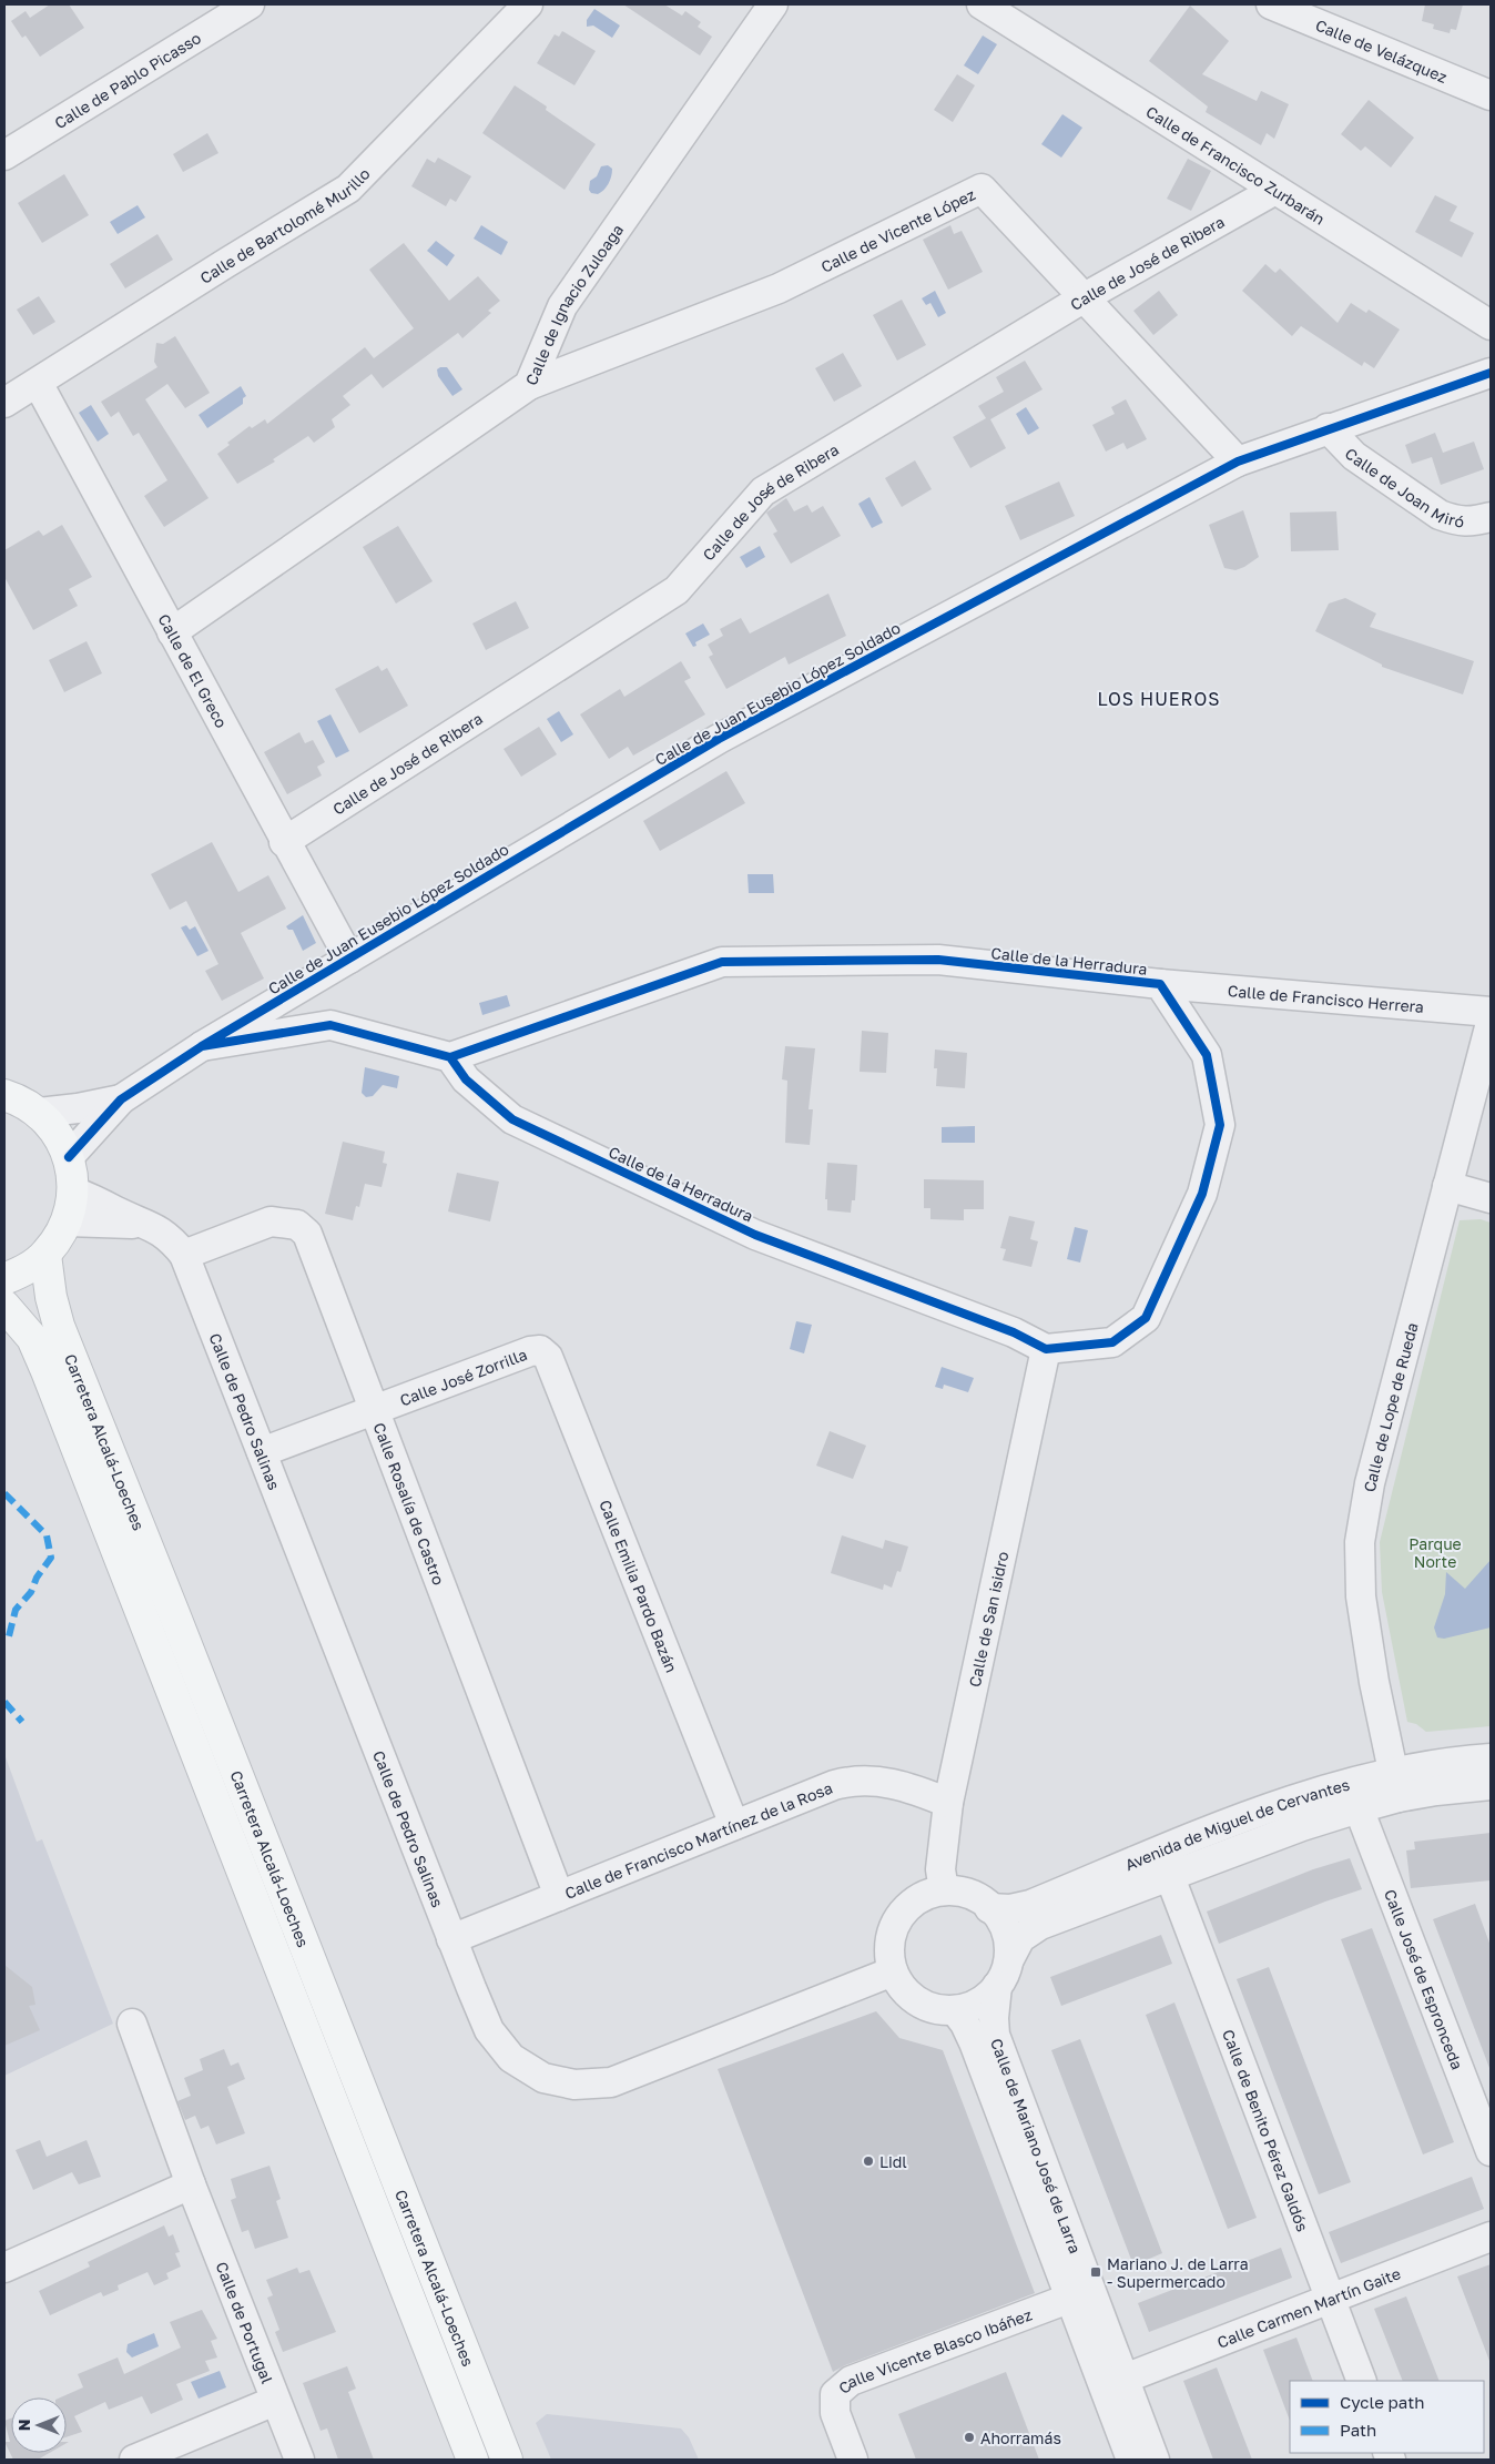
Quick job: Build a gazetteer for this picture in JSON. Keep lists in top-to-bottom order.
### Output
{
  "streets": {
    "main road": ["Carretera Alcalá-Loeches"],
    "street": [
      "Calle de Velázquez",
      "Calle de Pablo Picasso",
      "Calle de Francisco Zurbarán",
      "Calle de Bartolomé Murillo",
      "Calle de Vicente López",
      "Calle de José de Ribera",
      "Calle de Ignacio Zuloaga",
      "Calle de Joan Miró",
      "Calle de El Greco",
      "Calle de Juan Eusebio López Soldado",
      "Calle de la Herradura",
      "Calle de Francisco Herrera",
      "Calle José Zorrilla",
      "Calle de Lope de Rueda",
      "Calle de Pedro Salinas",
      "Calle Rosalía de Castro",
      "Calle Emilia Pardo Bazán",
      "Calle de San isidro",
      "Avenida de Miguel de Cervantes",
      "Calle de Francisco Martínez de la Rosa",
      "Calle José de Espronceda",
      "Calle de Benito Pérez Galdós",
      "Calle de Mariano José de Larra",
      "Calle Carmen Martín Gaite",
      "Calle de Portugal",
      "Calle Vicente Blasco Ibáñez"
    ]
  },
  "crossings": [
    ["Calle de Francisco Zurbarán", "Calle de José de Ribera"],
    ["Calle de Bartolomé Murillo", "Calle de El Greco"],
    ["Calle de Vicente López", "Calle de José de Ribera"],
    ["Calle de Vicente López", "Calle de Ignacio Zuloaga"],
    ["Calle de Vicente López", "Calle de Juan Eusebio López Soldado"],
    ["Calle de José de Ribera", "Calle de El Greco"],
    ["Calle de Ignacio Zuloaga", "Calle de El Greco"],
    ["Calle de Joan Miró", "Calle de Juan Eusebio López Soldado"],
    ["Calle de El Greco", "Calle de Juan Eusebio López Soldado"],
    ["Calle de la Herradura", "Calle de Francisco Herrera"],
    ["Calle de la Herradura", "Calle de San isidro"],
    ["Calle José Zorrilla", "Calle de Pedro Salinas"],
    ["Calle José Zorrilla", "Calle Rosalía de Castro"],
    ["Calle José Zorrilla", "Calle Emilia Pardo Bazán"],
    ["Calle de Lope de Rueda", "Avenida de Miguel de Cervantes"],
    ["Calle de Pedro Salinas", "Calle Rosalía de Castro"],
    ["Calle de Pedro Salinas", "Calle de San isidro"],
    ["Calle de Pedro Salinas", "Avenida de Miguel de Cervantes"],
    ["Calle de Pedro Salinas", "Calle de Francisco Martínez de la Rosa"],
    ["Calle de Pedro Salinas", "Calle de Mariano José de Larra"],
    ["Calle Rosalía de Castro", "Calle de Francisco Martínez de la Rosa"],
    ["Calle Emilia Pardo Bazán", "Calle de Francisco Martínez de la Rosa"],
    ["Calle de San isidro", "Avenida de Miguel de Cervantes"],
    ["Calle de San isidro", "Calle de Francisco Martínez de la Rosa"],
    ["Calle de San isidro", "Calle de Mariano José de Larra"],
    ["Avenida de Miguel de Cervantes", "Calle José de Espronceda"],
    ["Avenida de Miguel de Cervantes", "Calle de Benito Pérez Galdós"],
    ["Avenida de Miguel de Cervantes", "Calle de Mariano José de Larra"],
    ["Calle de Benito Pérez Galdós", "Calle Carmen Martín Gaite"],
    ["Calle de Mariano José de Larra", "Calle Carmen Martín Gaite"],
    ["Calle de Mariano José de Larra", "Calle Vicente Blasco Ibáñez"]
  ],
  "districts": ["LOS HUEROS"],
  "parks": ["Parque Norte"],
  "places": {
    "other": ["Lidl", "Ahorramás"],
    "transit": ["Mariano J. de Larra - Supermercado"]
  },
  "legend": ["Cycle path", "Path"],
  "north": "left"
}
